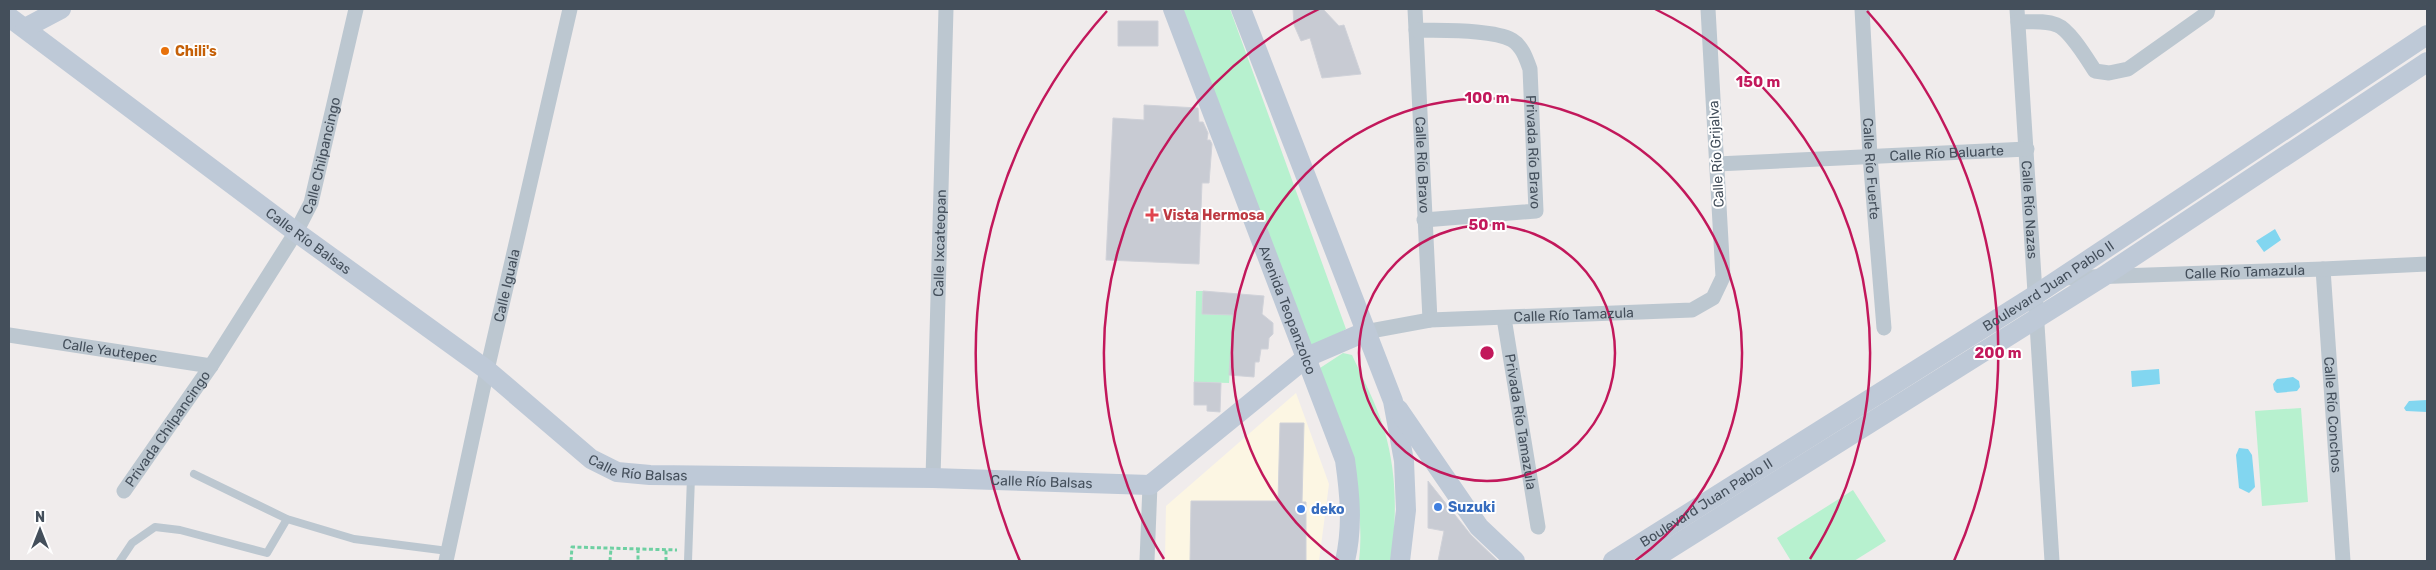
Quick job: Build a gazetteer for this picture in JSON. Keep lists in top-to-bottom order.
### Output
{
  "streets": {
    "street": [
      "Privada Río Bravo",
      "Calle Río Baluarte",
      "Calle Chilpancingo",
      "Calle Río Grijalva",
      "Calle Río Bravo",
      "Calle Río Fuerte",
      "Calle Río Nazas",
      "Calle Río Balsas",
      "Calle Ixcateopan",
      "Calle Río Tamazula",
      "Calle Iguala",
      "Boulevard Juan Pablo II",
      "Avenida Teopanzolco",
      "Calle Yautepec",
      "Calle Río Conchos",
      "Privada Río Tamazula",
      "Privada Chilpancingo"
    ]
  },
  "crossings": [
    ["Privada Río Bravo", "Calle Río Bravo"],
    ["Calle Río Baluarte", "Calle Río Grijalva"],
    ["Calle Río Baluarte", "Calle Río Fuerte"],
    ["Calle Río Baluarte", "Calle Río Nazas"],
    ["Calle Chilpancingo", "Calle Río Balsas"],
    ["Calle Chilpancingo", "Calle Yautepec"],
    ["Calle Chilpancingo", "Privada Chilpancingo"],
    ["Calle Río Grijalva", "Calle Río Tamazula"],
    ["Calle Río Bravo", "Calle Río Tamazula"],
    ["Calle Río Nazas", "Boulevard Juan Pablo II"],
    ["Calle Río Balsas", "Calle Ixcateopan"],
    ["Calle Río Balsas", "Calle Iguala"],
    ["Calle Río Tamazula", "Boulevard Juan Pablo II"],
    ["Calle Río Tamazula", "Calle Río Conchos"],
    ["Calle Río Tamazula", "Privada Río Tamazula"],
    ["Calle Yautepec", "Privada Chilpancingo"]
  ],
  "places": {
    "other": ["Chili's", "Suzuki", "deko"],
    "health": ["Vista Hermosa"]
  },
  "north": "top",
  "rings": [
    "150 m",
    "100 m",
    "50 m",
    "200 m"
  ]
}
